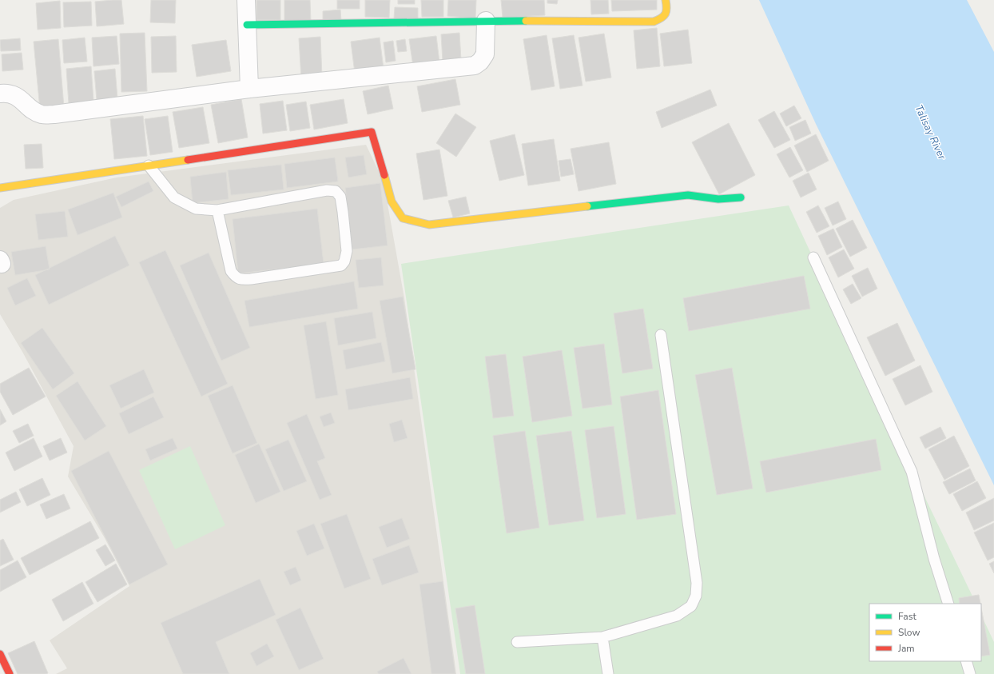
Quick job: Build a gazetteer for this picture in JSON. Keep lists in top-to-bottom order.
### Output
{
  "water": ["Talisay River"],
  "legend": ["Fast", "Slow", "Jam"]
}
